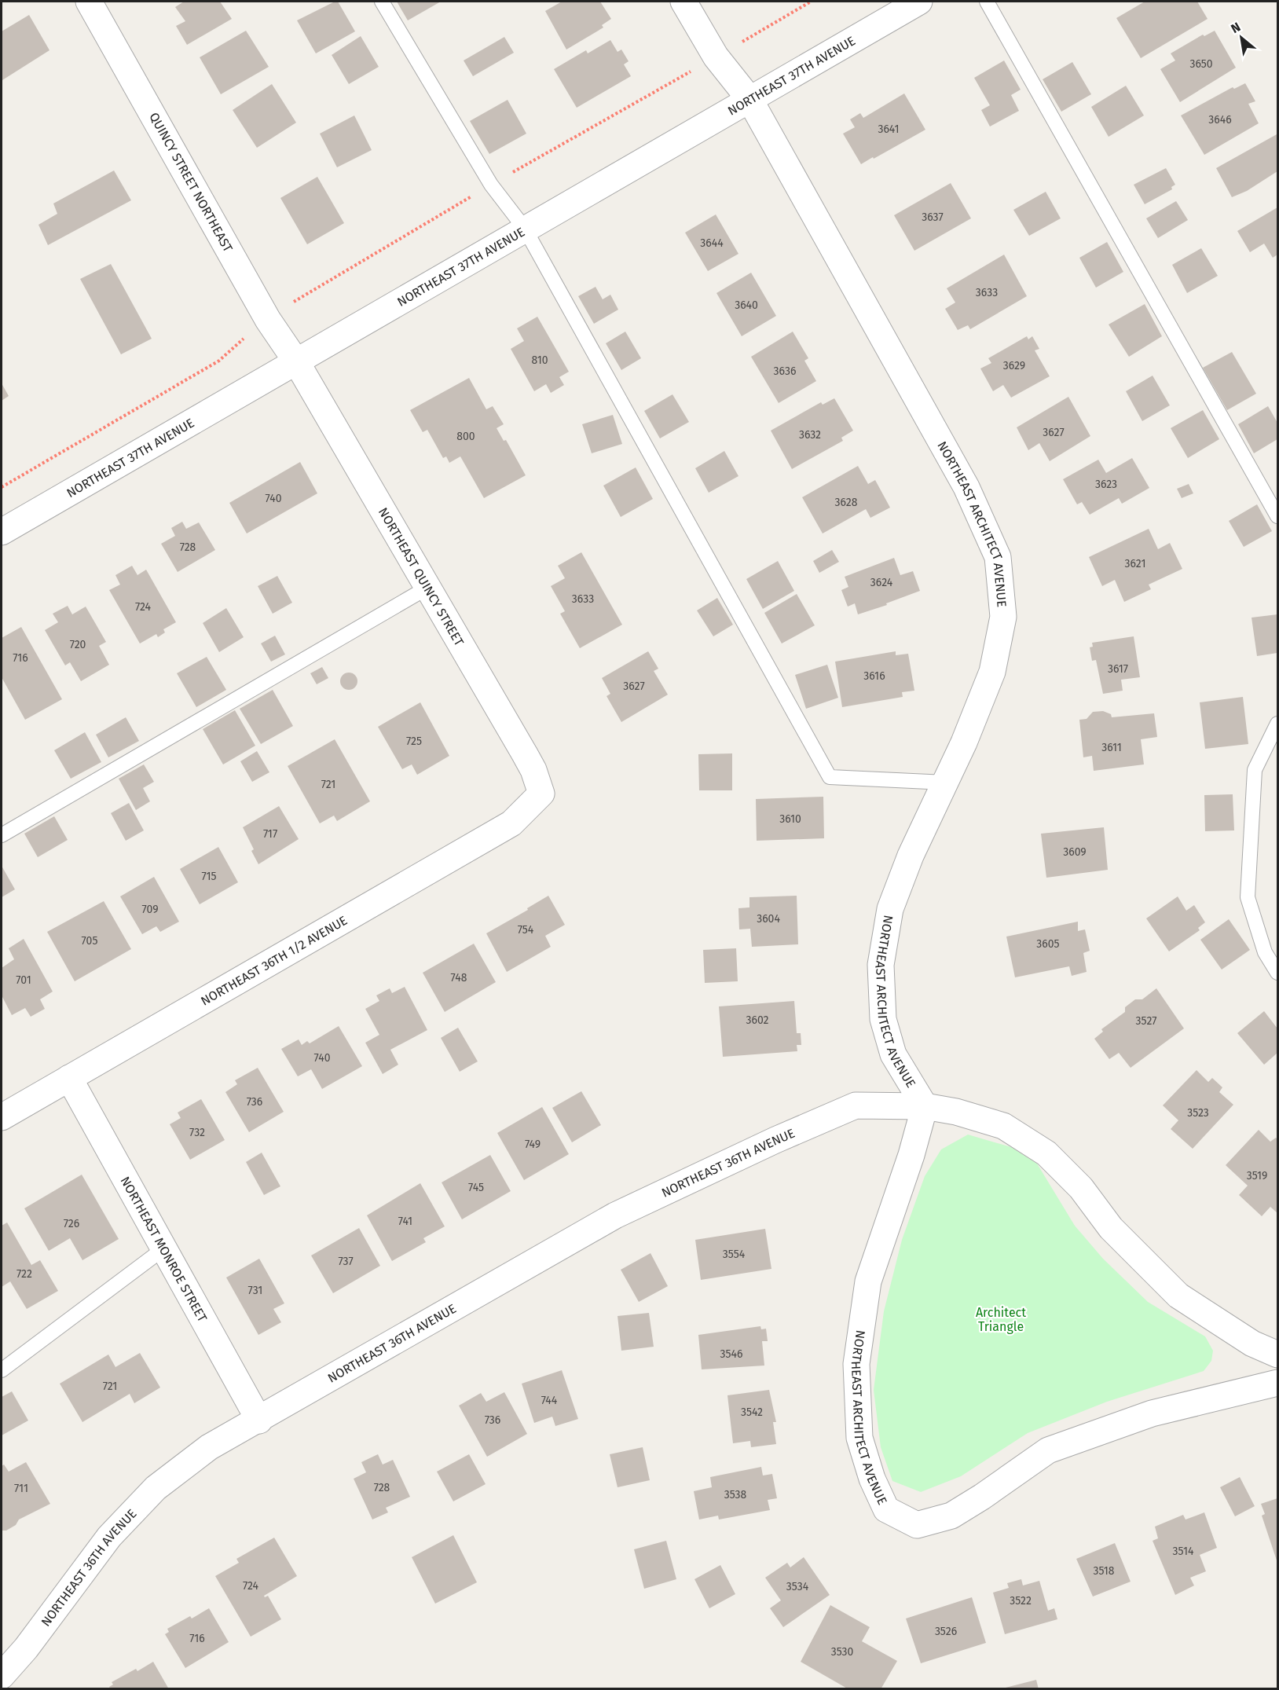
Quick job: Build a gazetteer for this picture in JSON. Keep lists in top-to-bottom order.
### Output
{
  "streets": {
    "street": [
      "NORTHEAST 37TH AVENUE",
      "QUINCY STREET NORTHEAST",
      "NORTHEAST ARCHITECT AVENUE",
      "NORTHEAST QUINCY STREET",
      "NORTHEAST 36TH 1/2 AVENUE",
      "NORTHEAST 36TH AVENUE",
      "NORTHEAST MONROE STREET"
    ]
  },
  "crossings": [
    ["NORTHEAST 37TH AVENUE", "QUINCY STREET NORTHEAST"],
    ["NORTHEAST 37TH AVENUE", "NORTHEAST ARCHITECT AVENUE"],
    ["NORTHEAST 37TH AVENUE", "NORTHEAST QUINCY STREET"],
    ["QUINCY STREET NORTHEAST", "NORTHEAST QUINCY STREET"],
    ["NORTHEAST ARCHITECT AVENUE", "NORTHEAST 36TH AVENUE"],
    ["NORTHEAST QUINCY STREET", "NORTHEAST 36TH 1/2 AVENUE"],
    ["NORTHEAST 36TH 1/2 AVENUE", "NORTHEAST MONROE STREET"],
    ["NORTHEAST 36TH AVENUE", "NORTHEAST MONROE STREET"]
  ],
  "parks": ["Architect Triangle"],
  "house_numbers": [
    "3650",
    "3646",
    "3641",
    "3637",
    "3644",
    "3633",
    "3640",
    "810",
    "3629",
    "3636",
    "3627",
    "3632",
    "800",
    "3623",
    "740",
    "3628",
    "728",
    "3621",
    "3624",
    "3633",
    "724",
    "720",
    "716",
    "3617",
    "3616",
    "3627",
    "725",
    "3611",
    "721",
    "3610",
    "717",
    "3609",
    "715",
    "709",
    "3604",
    "754",
    "705",
    "3605",
    "748",
    "701",
    "3602",
    "3527",
    "740",
    "736",
    "3523",
    "732",
    "749",
    "3519",
    "745",
    "741",
    "726",
    "3554",
    "737",
    "722",
    "731",
    "3546",
    "721",
    "744",
    "3542",
    "736",
    "728",
    "711",
    "3538",
    "3514",
    "3518",
    "724",
    "3534",
    "3522",
    "3526",
    "716",
    "3530"
  ],
  "north": "top left"
}
